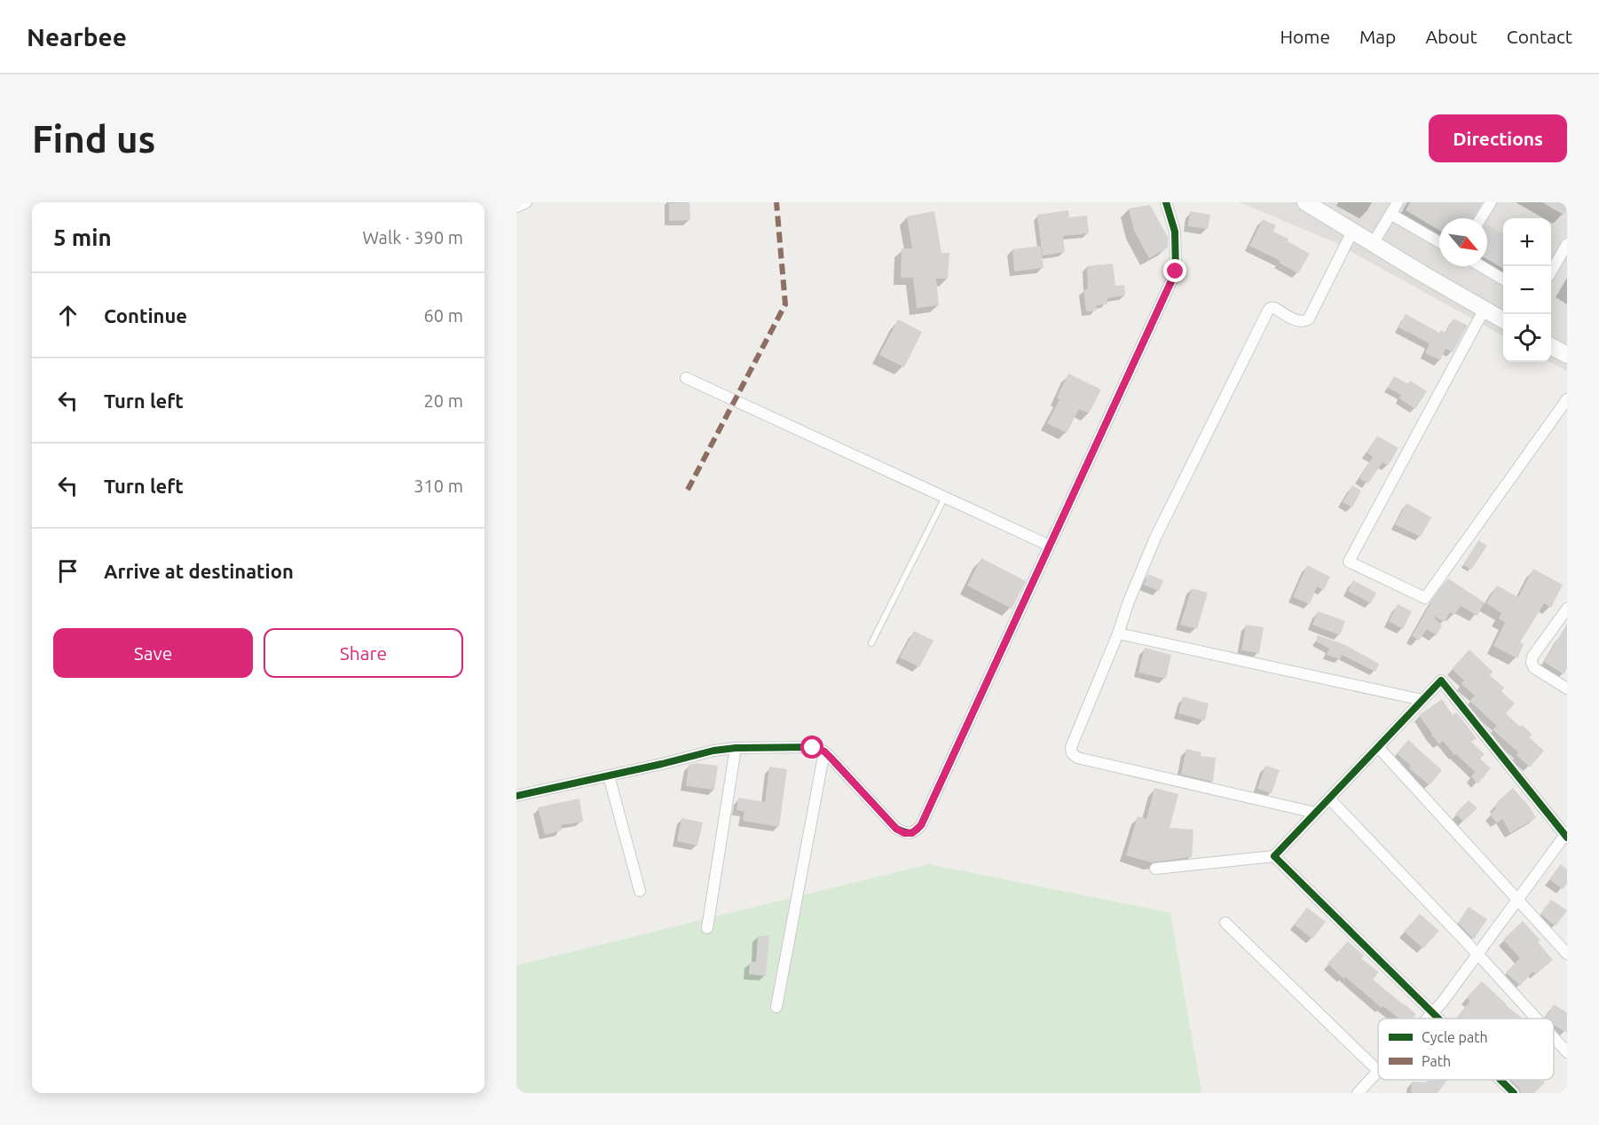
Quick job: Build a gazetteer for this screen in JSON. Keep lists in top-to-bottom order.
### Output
{
  "legend": ["Cycle path", "Path"],
  "north": "bottom right",
  "page": {
    "header": "Nearbee",
    "nav": [
      "Home",
      "Map",
      "About",
      "Contact"
    ],
    "buttons": [
      "Directions",
      ["Save", "Share"]
    ],
    "title": "Find us",
    "heading": ["5 min", "Walk · 390 m"],
    "map_buttons": ["+", "−"],
    "list": [
      ["Continue", "60 m"],
      ["Turn left", "20 m"],
      ["Turn left", "310 m"],
      "Arrive at destination"
    ]
  }
}
